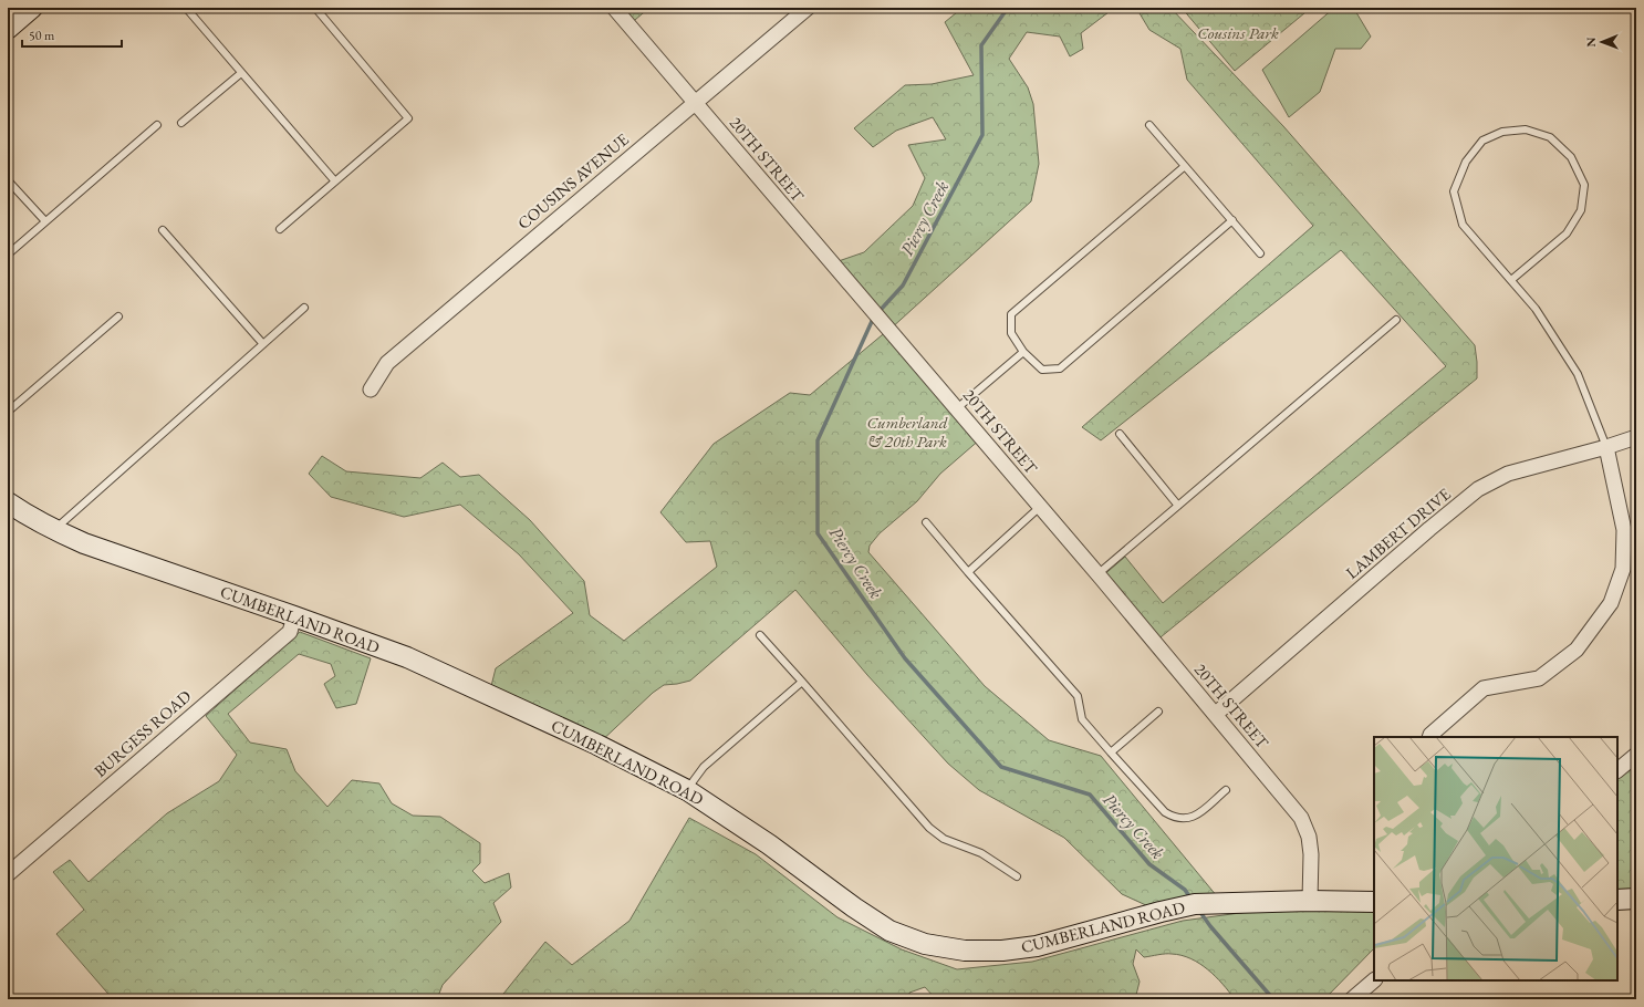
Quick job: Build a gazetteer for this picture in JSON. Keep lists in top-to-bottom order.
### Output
{
  "streets": {
    "street": [
      "20TH STREET",
      "COUSINS AVENUE",
      "LAMBERT DRIVE",
      "CUMBERLAND ROAD",
      "BURGESS ROAD"
    ]
  },
  "crossings": [
    ["20TH STREET", "COUSINS AVENUE"],
    ["20TH STREET", "LAMBERT DRIVE"],
    ["20TH STREET", "CUMBERLAND ROAD"],
    ["CUMBERLAND ROAD", "BURGESS ROAD"]
  ],
  "water": ["Piercy Creek"],
  "parks": ["Cousins Park", "Cumberland & 20th Park"],
  "scale_bar": "50 m",
  "north": "left"
}
